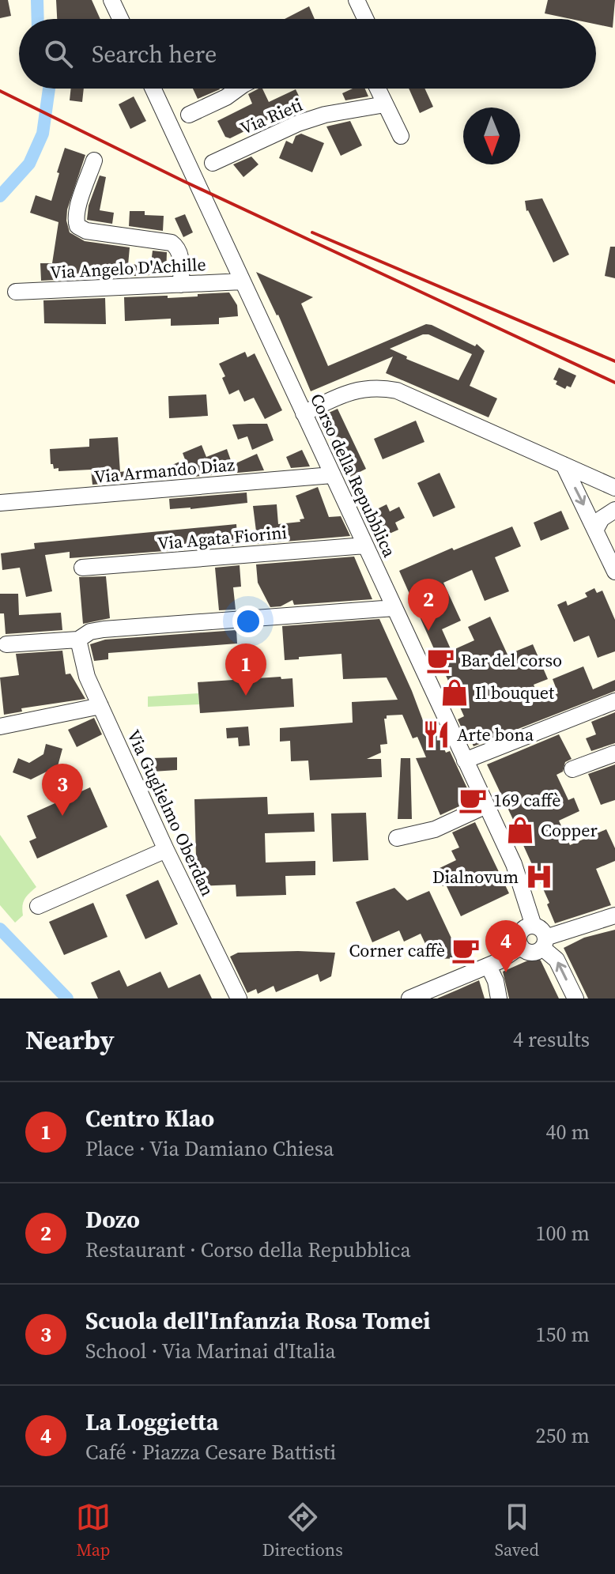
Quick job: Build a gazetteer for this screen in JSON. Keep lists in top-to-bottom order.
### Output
{
  "streets": {
    "street": [
      "Via Rieti",
      "Via Angelo D'Achille",
      "Via Armando Diaz",
      "Corso della Repubblica",
      "Via Agata Fiorini",
      "Via Guglielmo Oberdan"
    ]
  },
  "crossings": [
    ["Via Angelo D'Achille", "Corso della Repubblica"],
    ["Via Armando Diaz", "Corso della Repubblica"],
    ["Corso della Repubblica", "Via Agata Fiorini"]
  ],
  "places": {
    "cafe": ["Bar del corso", "169 caffè", "Corner caffè"],
    "shop": ["Il bouquet", "Copper"],
    "restaurant": ["Arte bona"],
    "hospital": ["Dialnovum"]
  },
  "north": "bottom",
  "page": {
    "search": "Search here",
    "pins": [
      "2",
      "1",
      "3",
      "4"
    ],
    "heading": ["Nearby", "4 results"],
    "list": [
      {
        "mark": "1",
        "name": "Centro Klao",
        "note": "Place · Via Damiano Chiesa",
        "value": "40 m"
      },
      {
        "mark": "2",
        "name": "Dozo",
        "note": "Restaurant · Corso della Repubblica",
        "value": "100 m"
      },
      {
        "mark": "3",
        "name": "Scuola dell'Infanzia Rosa Tomei",
        "note": "School · Via Marinai d'Italia",
        "value": "150 m"
      },
      {
        "mark": "4",
        "name": "La Loggietta",
        "note": "Café · Piazza Cesare Battisti",
        "value": "250 m"
      }
    ],
    "nav": ["Map", "Directions", "Saved"]
  }
}
